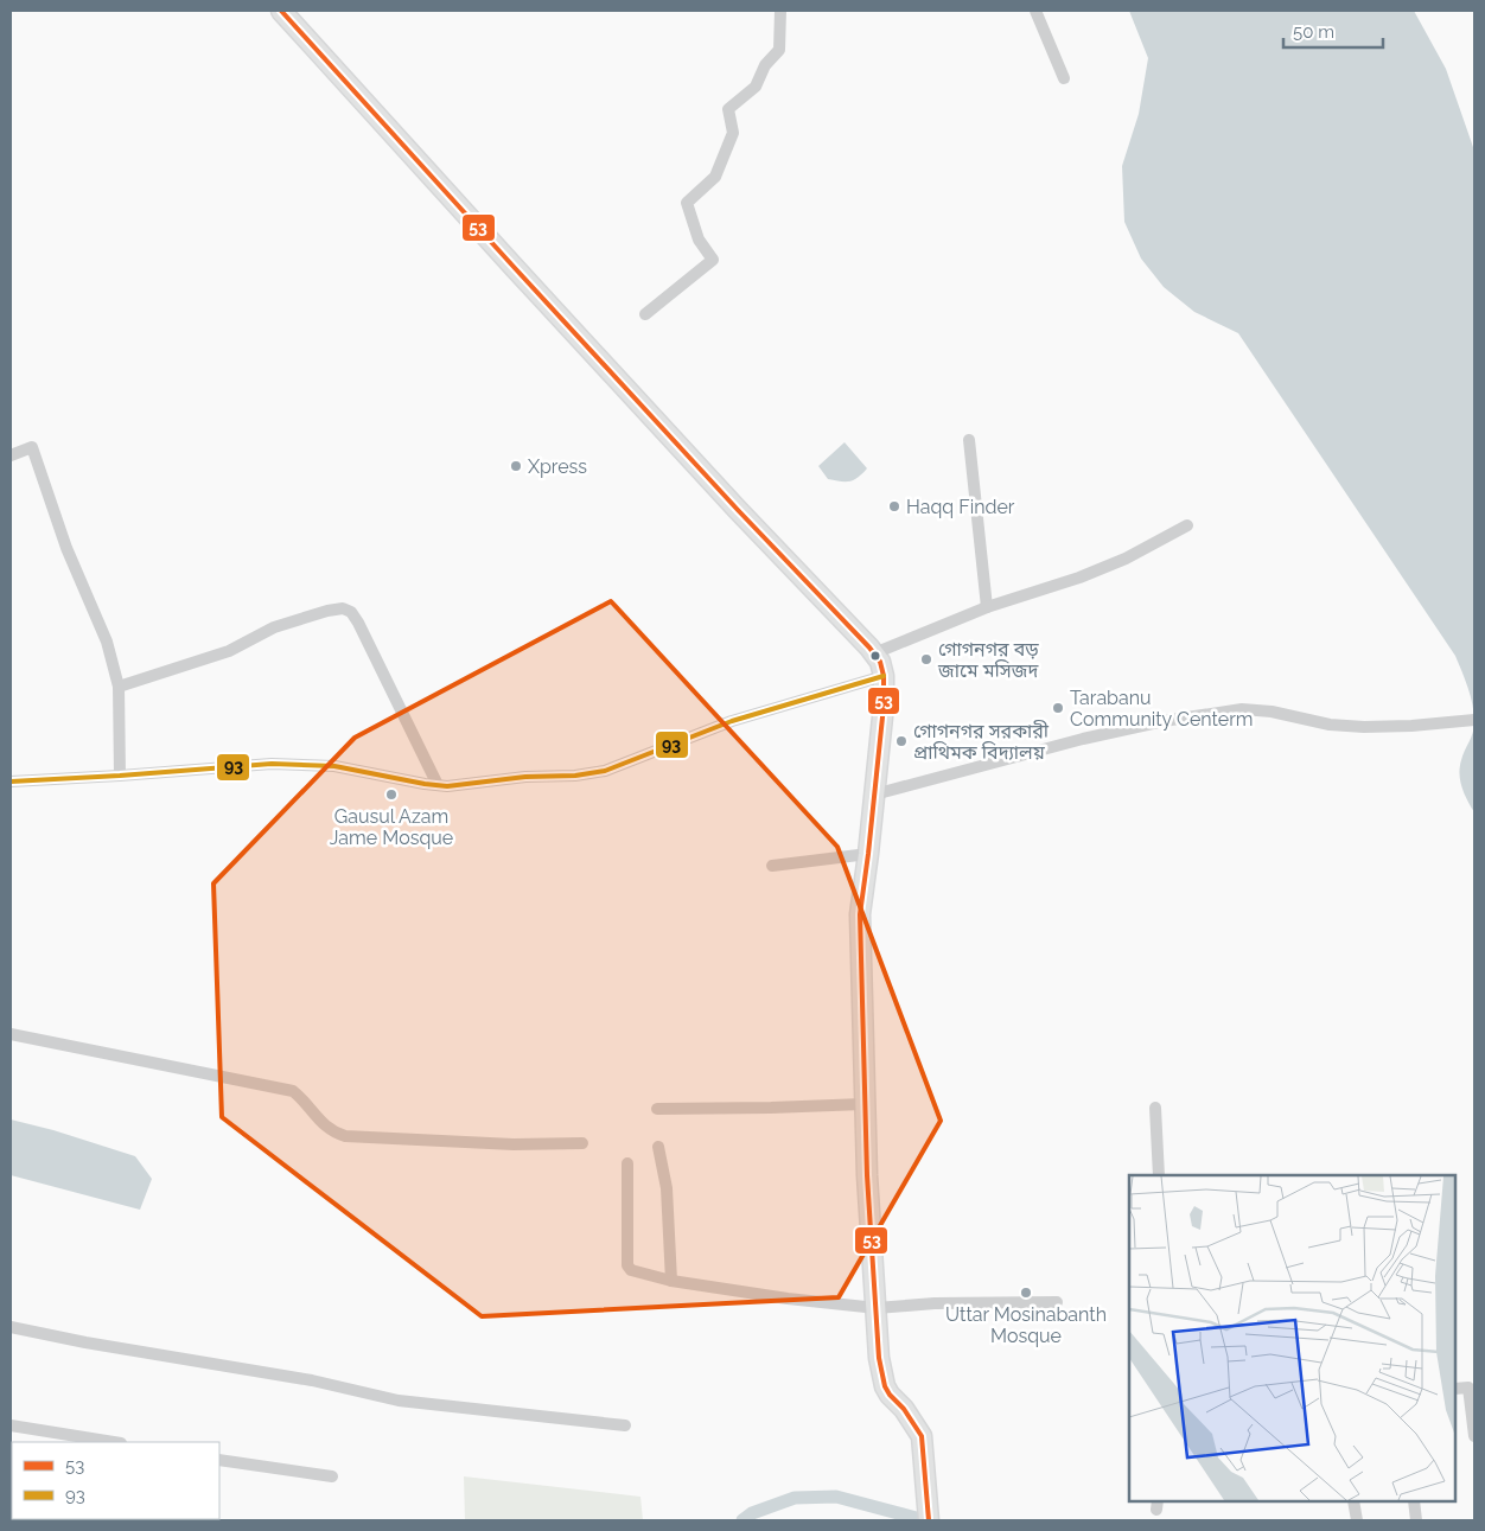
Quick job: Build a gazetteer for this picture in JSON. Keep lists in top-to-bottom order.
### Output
{
  "places": [
    "Xpress",
    "Haqq Finder",
    "গোগনগর বড় জামে মসিজদ",
    "Tarabanu Community Centerm",
    "গোগনগর সরকারী প্রাথিমক বিদ্যালয়",
    "Gausul Azam Jame Mosque",
    "Uttar Mosinabanth Mosque"
  ],
  "lines": ["transit line 53", "transit line 93"],
  "legend": ["53", "93"],
  "scale_bar": "50 m"
}
